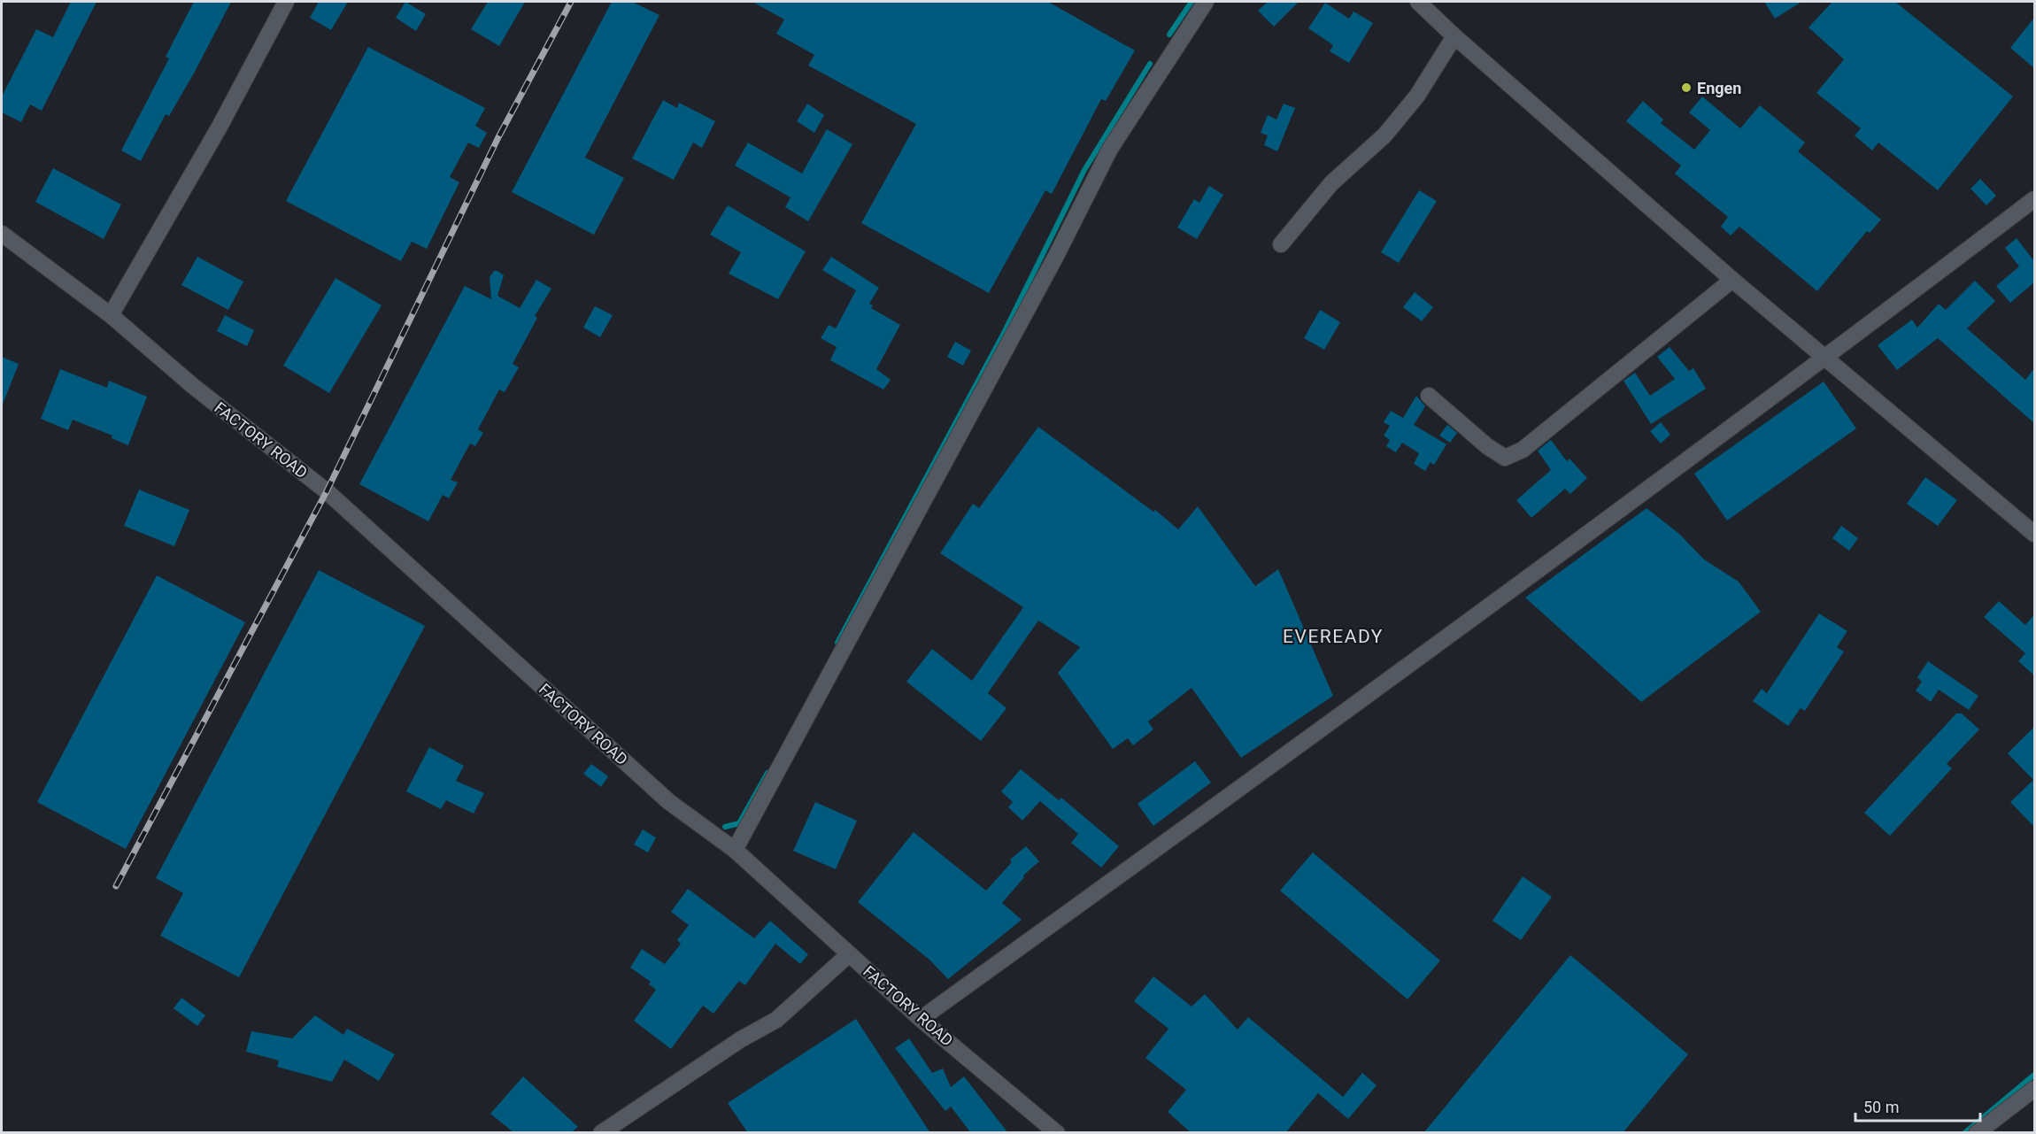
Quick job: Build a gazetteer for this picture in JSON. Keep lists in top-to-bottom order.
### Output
{
  "streets": {
    "street": ["FACTORY ROAD"]
  },
  "districts": ["EVEREADY"],
  "places": ["Engen"],
  "scale_bar": "50 m"
}
